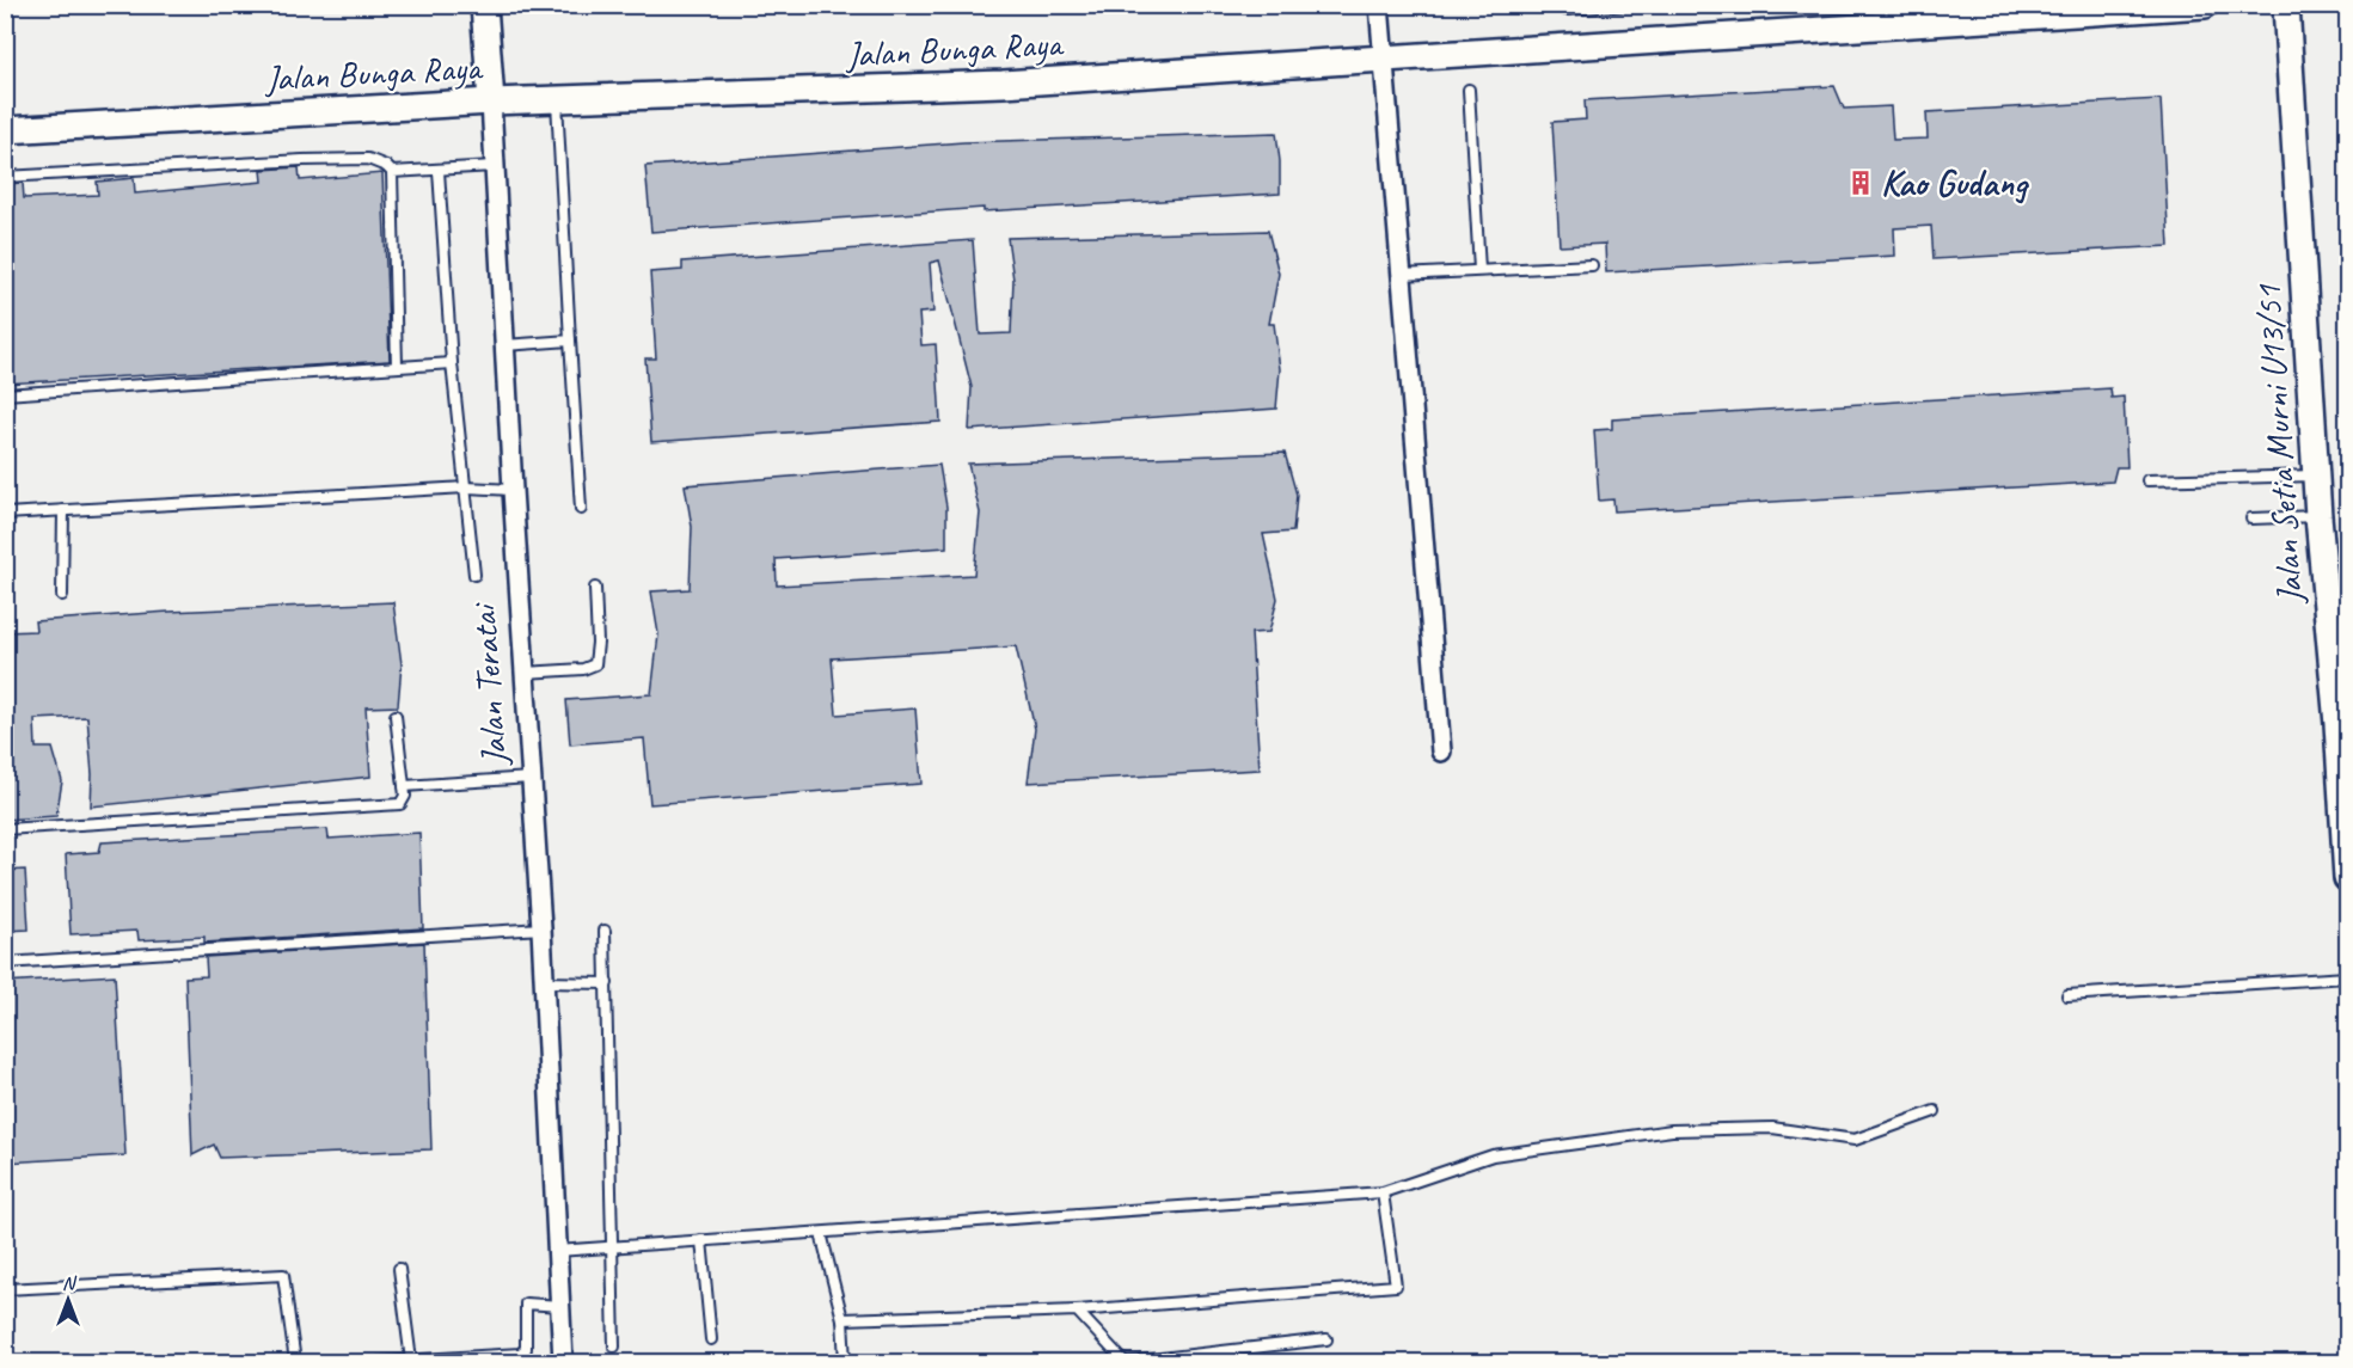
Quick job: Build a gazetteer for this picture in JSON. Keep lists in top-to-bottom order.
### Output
{
  "streets": {
    "street": ["Jalan Bunga Raya", "Jalan Setia Murni U13/51", "Jalan Teratai"]
  },
  "crossings": [
    ["Jalan Bunga Raya", "Jalan Teratai"]
  ],
  "places": {
    "building": ["Kao Gudang"]
  },
  "north": "top"
}
